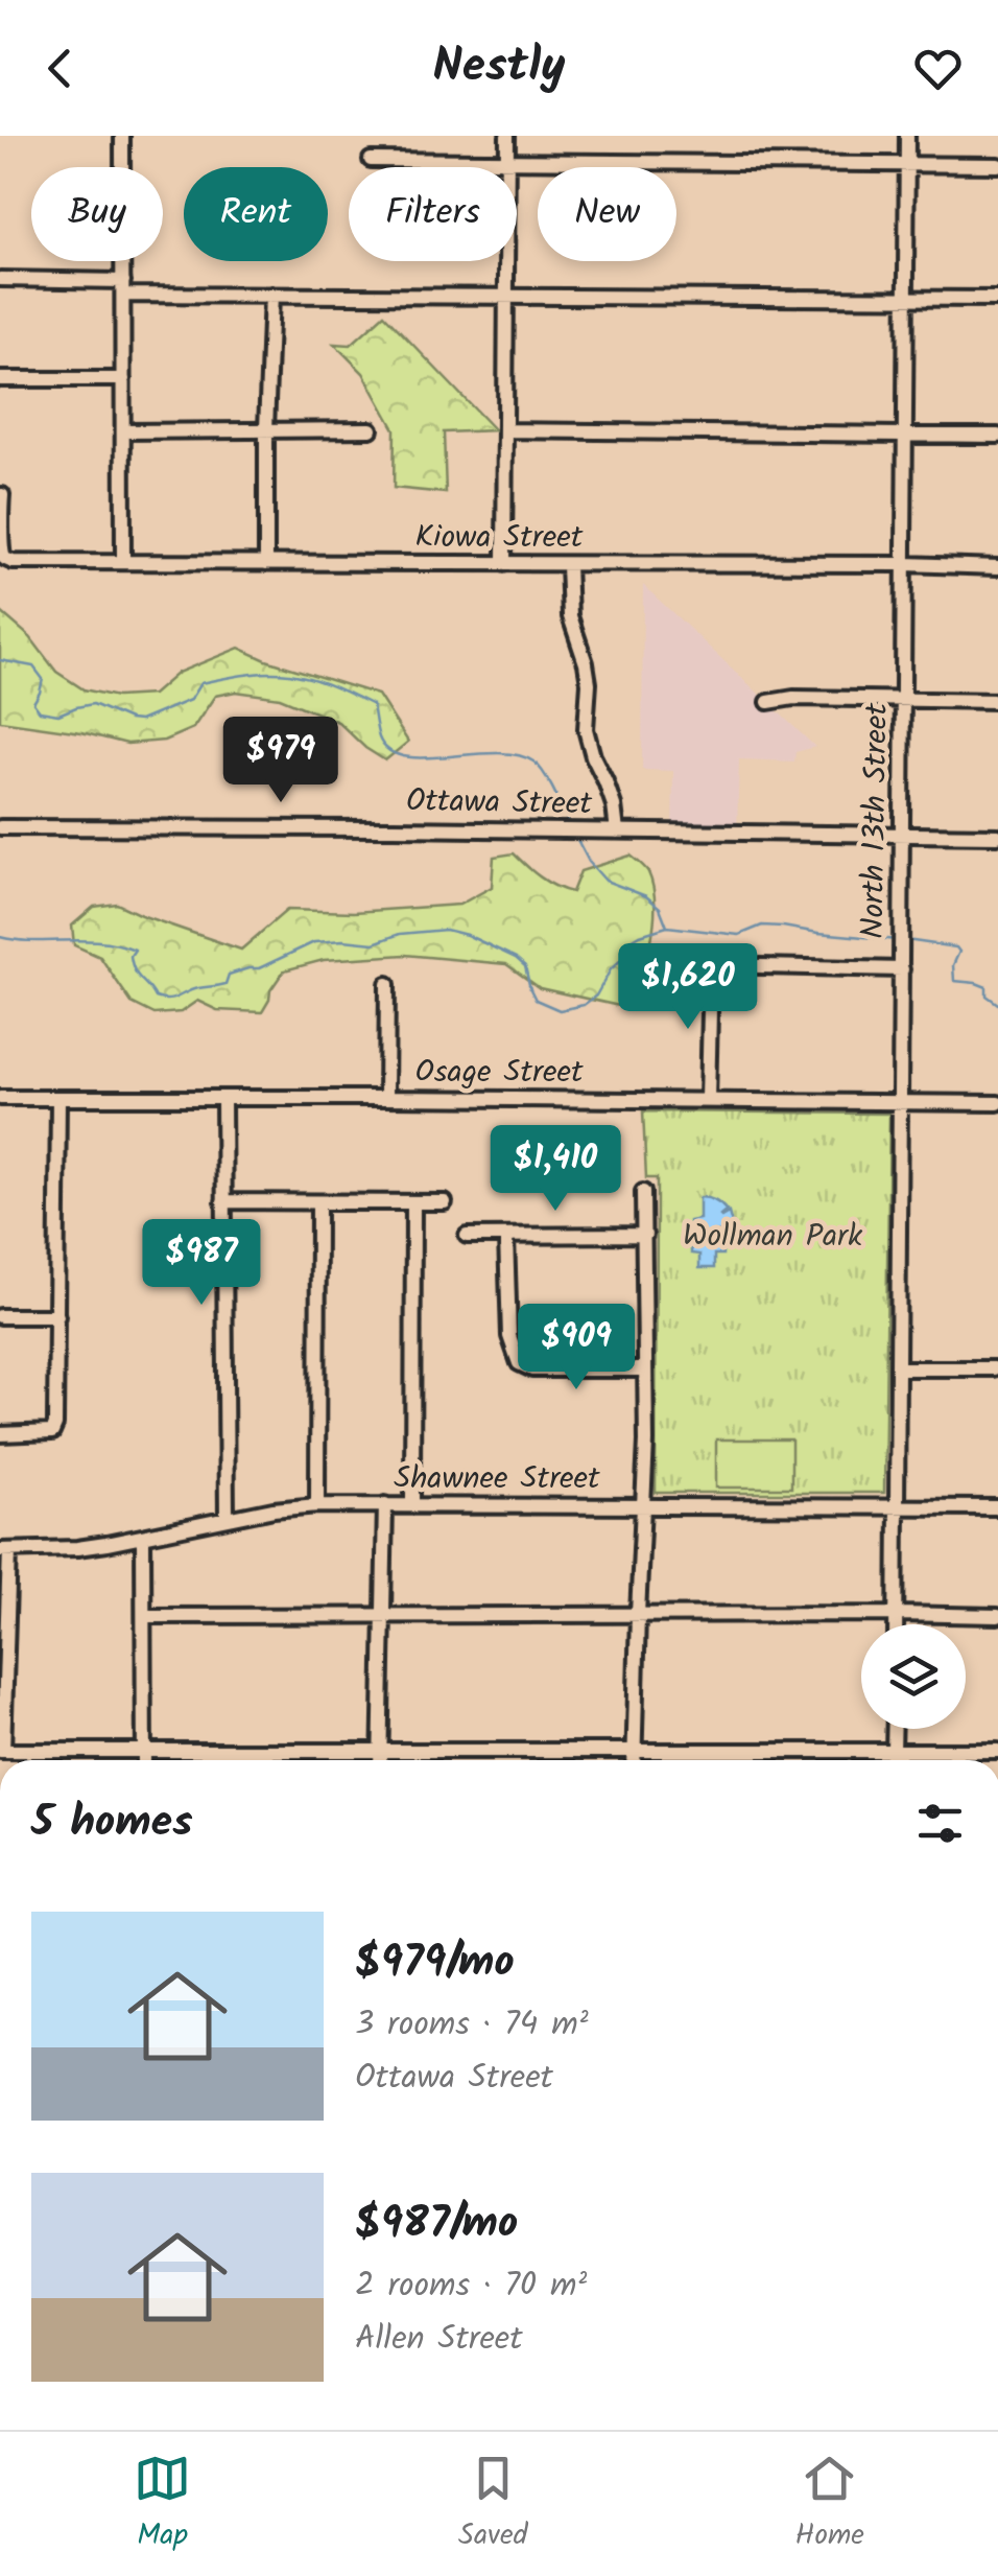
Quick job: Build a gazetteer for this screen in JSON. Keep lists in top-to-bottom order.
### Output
{
  "streets": {
    "street": [
      "Kiowa Street",
      "Ottawa Street",
      "North 13th Street",
      "Osage Street",
      "Shawnee Street"
    ]
  },
  "crossings": [
    ["Kiowa Street", "North 13th Street"],
    ["Ottawa Street", "North 13th Street"],
    ["North 13th Street", "Osage Street"],
    ["North 13th Street", "Shawnee Street"]
  ],
  "parks": ["Wollman Park"],
  "page": {
    "header": "Nestly",
    "chip": [
      "Buy",
      "Rent",
      "Filters",
      "New"
    ],
    "price": [
      "$979",
      "$1,620",
      "$1,410",
      "$987",
      "$909"
    ],
    "heading": "5 homes",
    "list": [
      {
        "name": "$979/mo",
        "note": "3 rooms · 74 m² · Ottawa Street"
      },
      {
        "name": "$987/mo",
        "note": "2 rooms · 70 m² · Allen Street"
      }
    ],
    "tabs": ["Map", "Saved", "Home"]
  }
}
